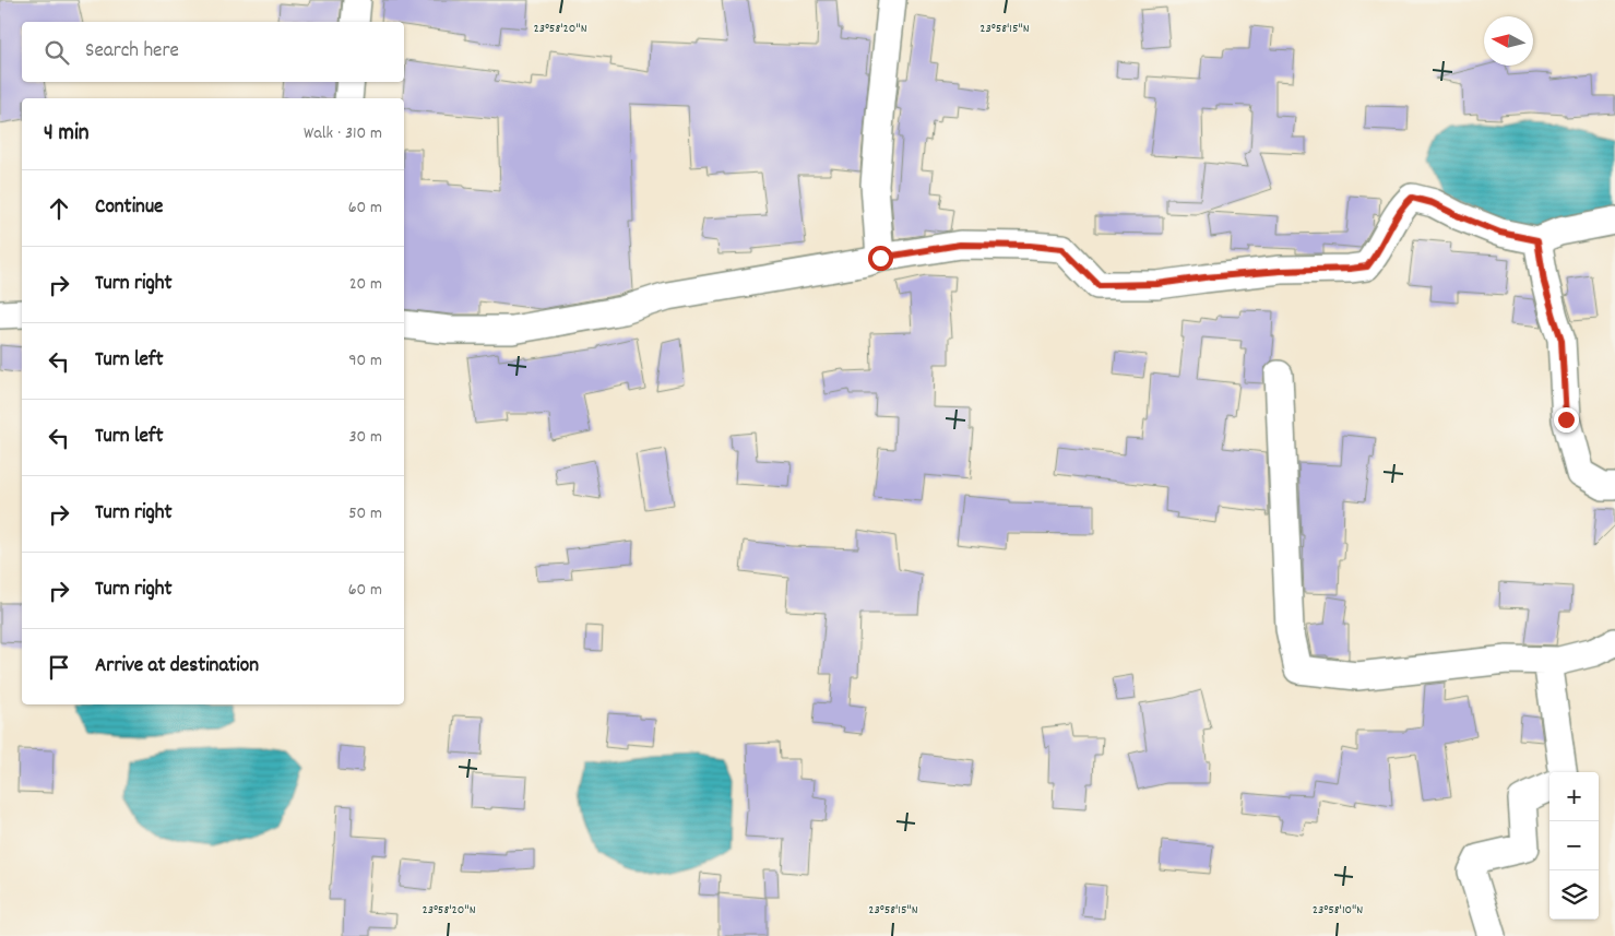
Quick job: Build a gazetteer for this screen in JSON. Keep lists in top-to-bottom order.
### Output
{
  "north": "left",
  "page": {
    "search": "Search here",
    "heading": ["4 min", "Walk · 310 m"],
    "list": [
      ["Continue", "60 m"],
      ["Turn right", "20 m"],
      ["Turn left", "90 m"],
      ["Turn left", "30 m"],
      ["Turn right", "50 m"],
      ["Turn right", "60 m"],
      "Arrive at destination"
    ],
    "map_buttons": ["+", "−"]
  },
  "coordinates": ["23°58'20\"N", "23°58'15\"N", "23°58'10\"N"]
}
